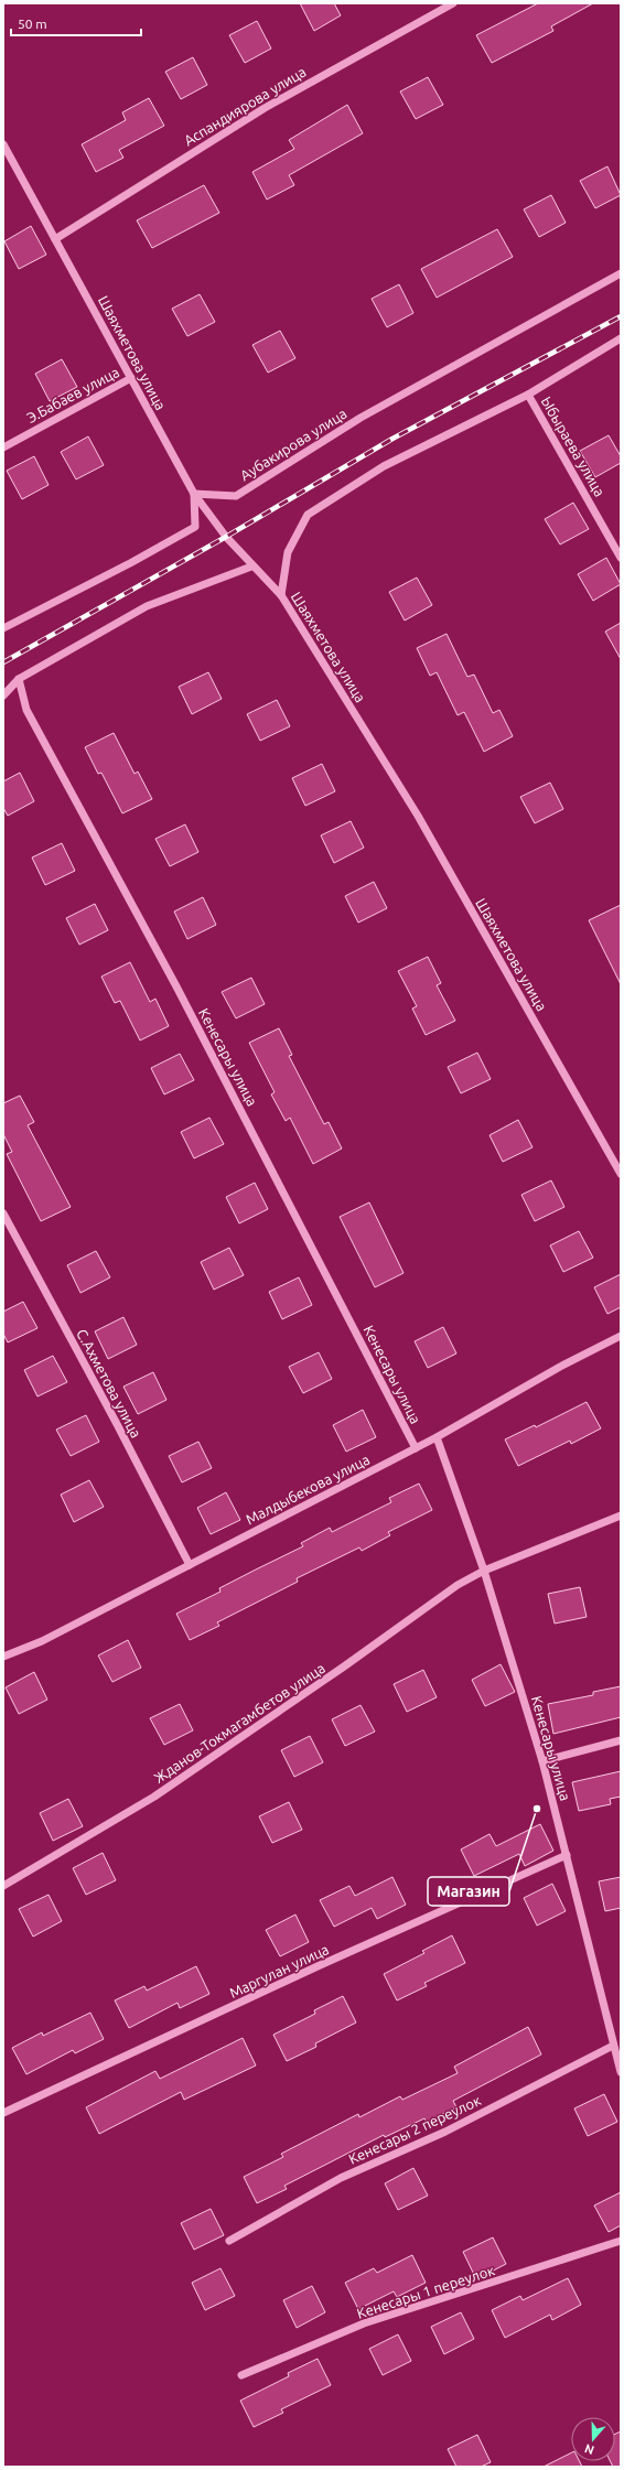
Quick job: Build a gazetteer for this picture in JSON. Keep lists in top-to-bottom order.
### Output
{
  "streets": {
    "street": [
      "Аспандиярова улица",
      "Шаяхметова улица",
      "Э.Бабаев улица",
      "Аубакирова улица",
      "Ыбыраева улица",
      "Кенесары улица",
      "С.Ахметова улица",
      "Малдыбекова улица",
      "Жданов-Токмагамбетов улица",
      "Маргулан улица",
      "Кенесары 2 переулок",
      "Кенесары 1 переулок"
    ]
  },
  "crossings": [
    ["Аспандиярова улица", "Шаяхметова улица"],
    ["Шаяхметова улица", "Э.Бабаев улица"],
    ["Шаяхметова улица", "Аубакирова улица"],
    ["Кенесары улица", "Малдыбекова улица"],
    ["Кенесары улица", "Жданов-Токмагамбетов улица"],
    ["Кенесары улица", "Маргулан улица"],
    ["Кенесары улица", "Кенесары 2 переулок"],
    ["С.Ахметова улица", "Малдыбекова улица"]
  ],
  "places": ["Магазин"],
  "scale_bar": "50 m",
  "north": "bottom"
}
